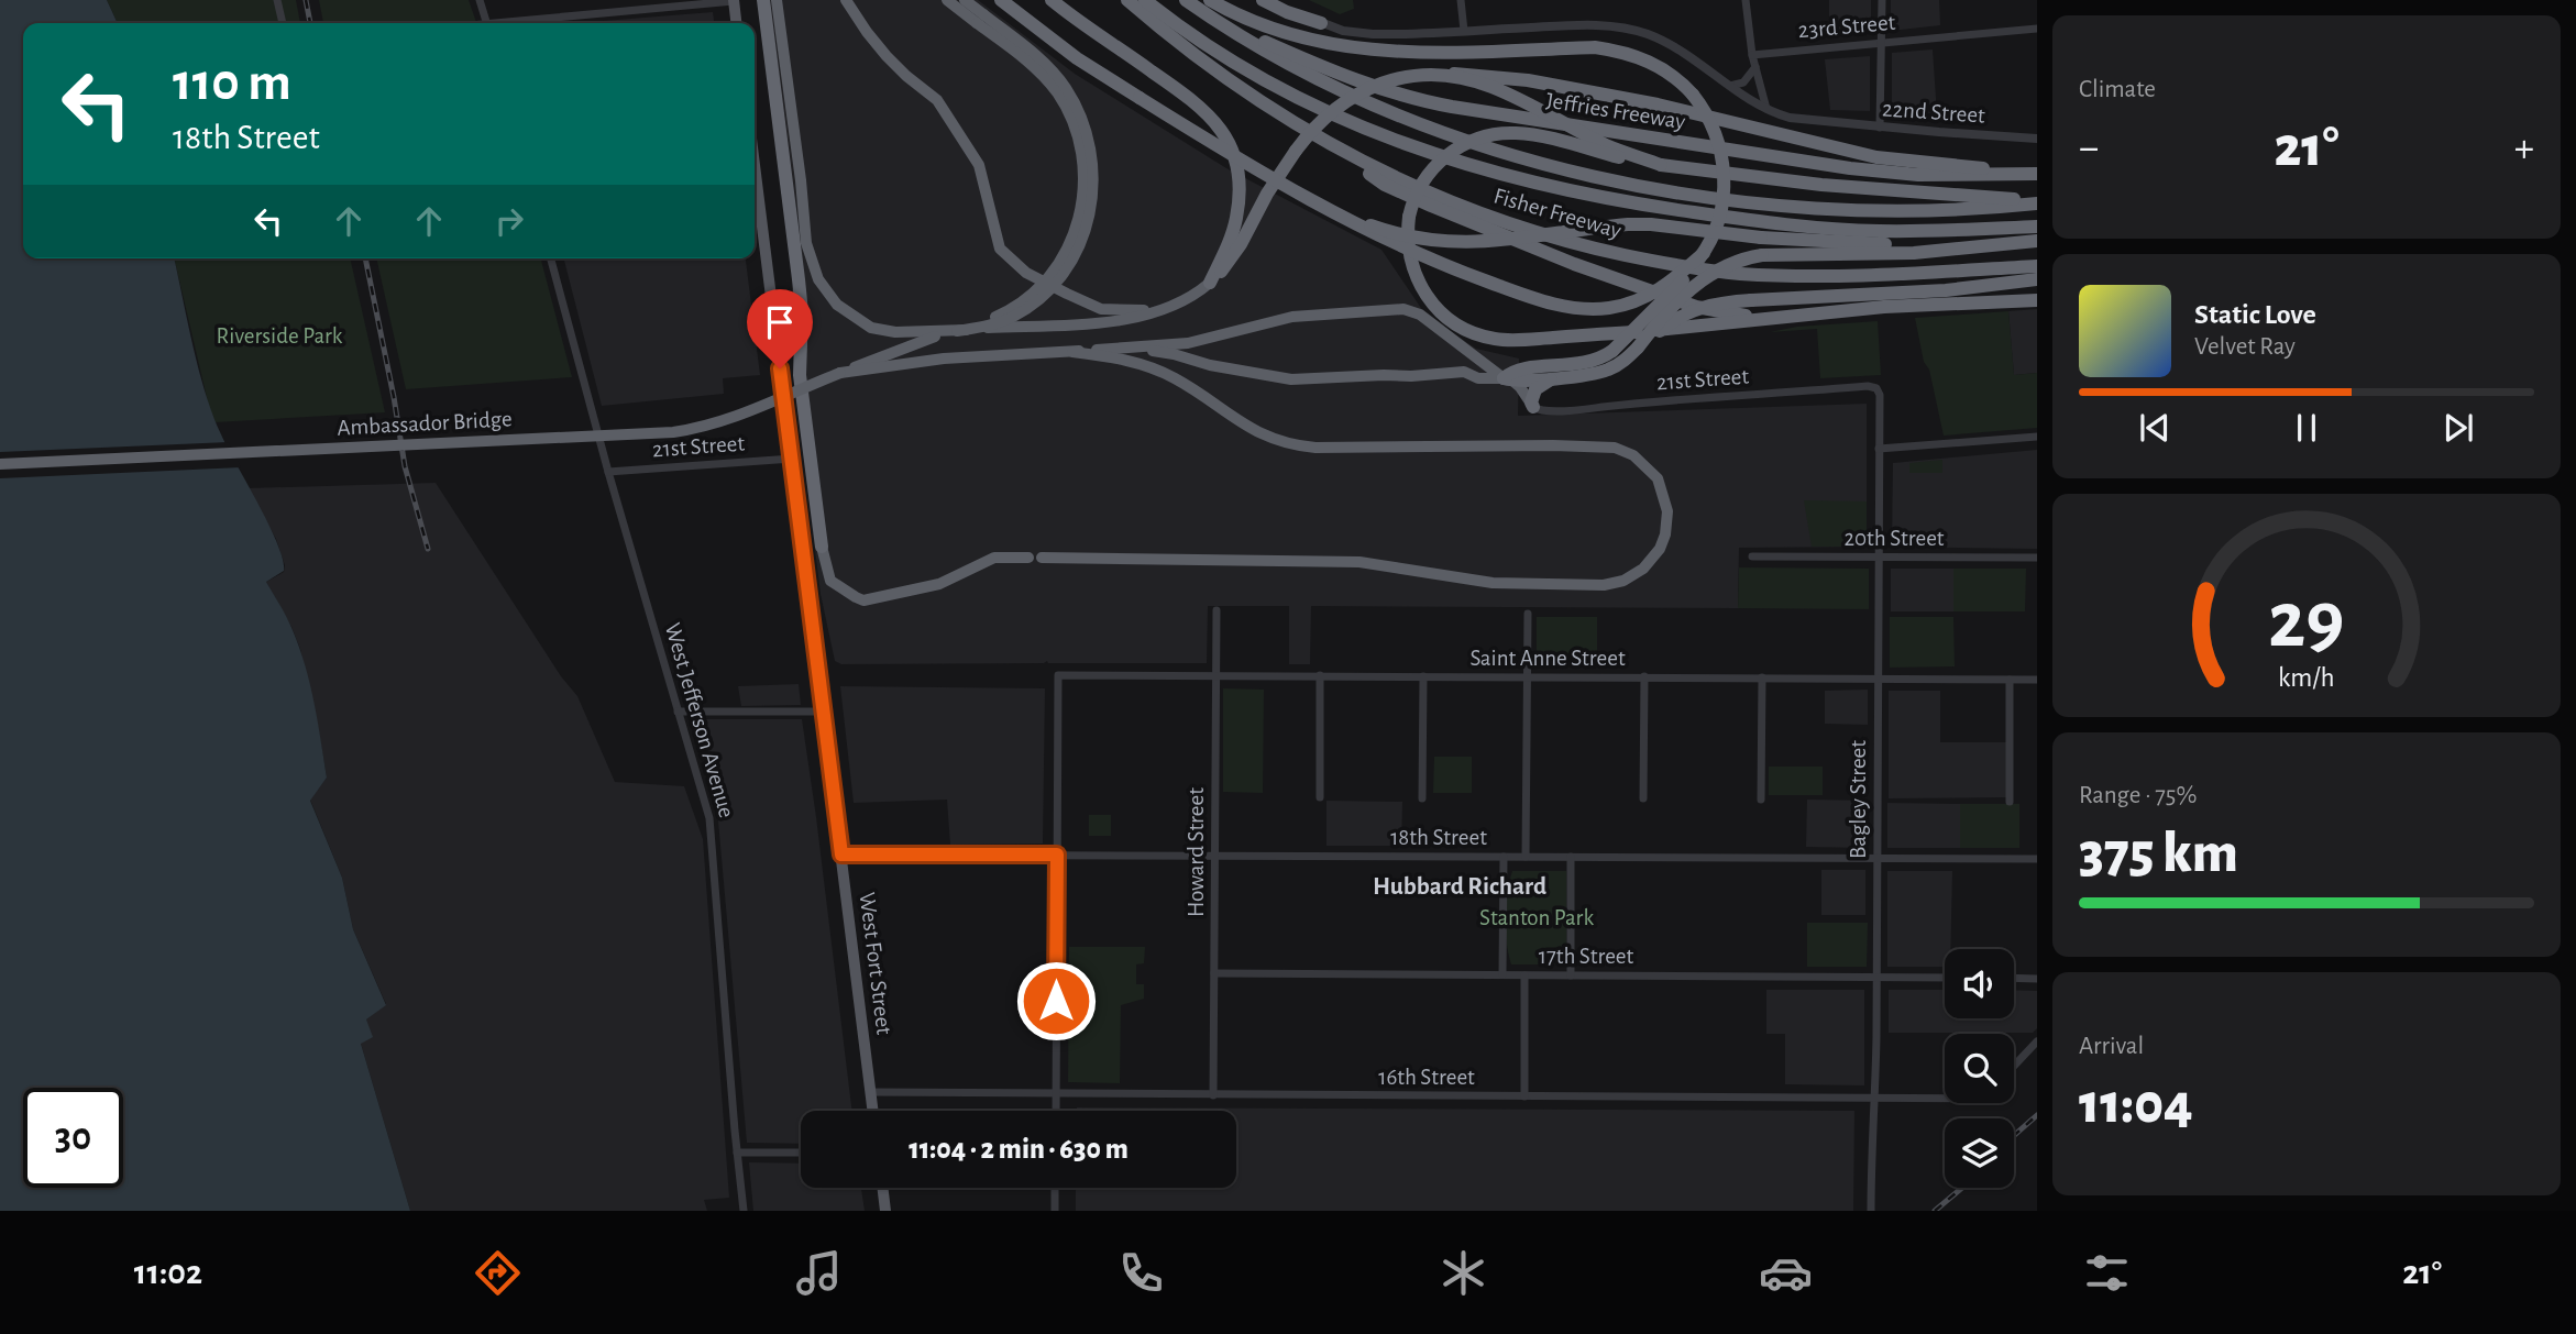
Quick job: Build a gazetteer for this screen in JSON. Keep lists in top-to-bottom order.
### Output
{
  "streets": {
    "highway": ["Jeffries Freeway", "Fisher Freeway", "Ambassador Bridge"],
    "main road": ["West Fort Street"],
    "street": [
      "23rd Street",
      "22nd Street",
      "21st Street",
      "20th Street",
      "Saint Anne Street",
      "West Jefferson Avenue",
      "Bagley Street",
      "18th Street",
      "Howard Street",
      "17th Street",
      "16th Street"
    ]
  },
  "crossings": [
    ["Jeffries Freeway", "Fisher Freeway"],
    ["21st Street", "West Jefferson Avenue"],
    ["21st Street", "Bagley Street"],
    ["21st Street", "West Fort Street"],
    ["20th Street", "Bagley Street"],
    ["Saint Anne Street", "Bagley Street"],
    ["Saint Anne Street", "18th Street"],
    ["Saint Anne Street", "Howard Street"],
    ["Bagley Street", "18th Street"],
    ["Bagley Street", "17th Street"],
    ["Bagley Street", "16th Street"],
    ["18th Street", "Howard Street"],
    ["18th Street", "West Fort Street"],
    ["Howard Street", "17th Street"],
    ["Howard Street", "16th Street"],
    ["West Fort Street", "16th Street"]
  ],
  "districts": ["Hubbard Richard"],
  "parks": ["Riverside Park", "Stanton Park"],
  "page": {
    "tile": [
      "Climate",
      ["Range · 75%", "375 km"],
      ["Arrival", "11:04"]
    ],
    "turn": ["110 m", "18th Street"],
    "heat": ["−", "21°", "+"],
    "song": ["Static Love", "Velvet Ray"],
    "limit": "30",
    "trip": "11:04 · 2 min · 630 m",
    "tabs": ["11:02", "21°"],
    "gauge": ["29", "km/h"]
  }
}
